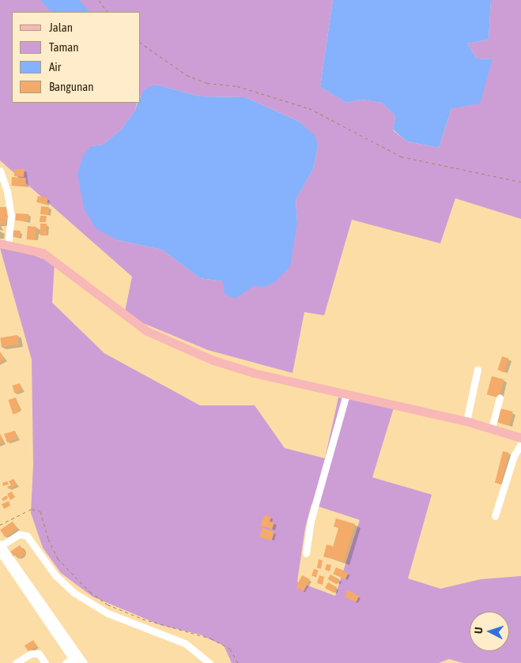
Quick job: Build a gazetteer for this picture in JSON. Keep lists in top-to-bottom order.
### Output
{
  "legend": [
    "Jalan",
    "Taman",
    "Air",
    "Bangunan"
  ],
  "north": "left"
}
